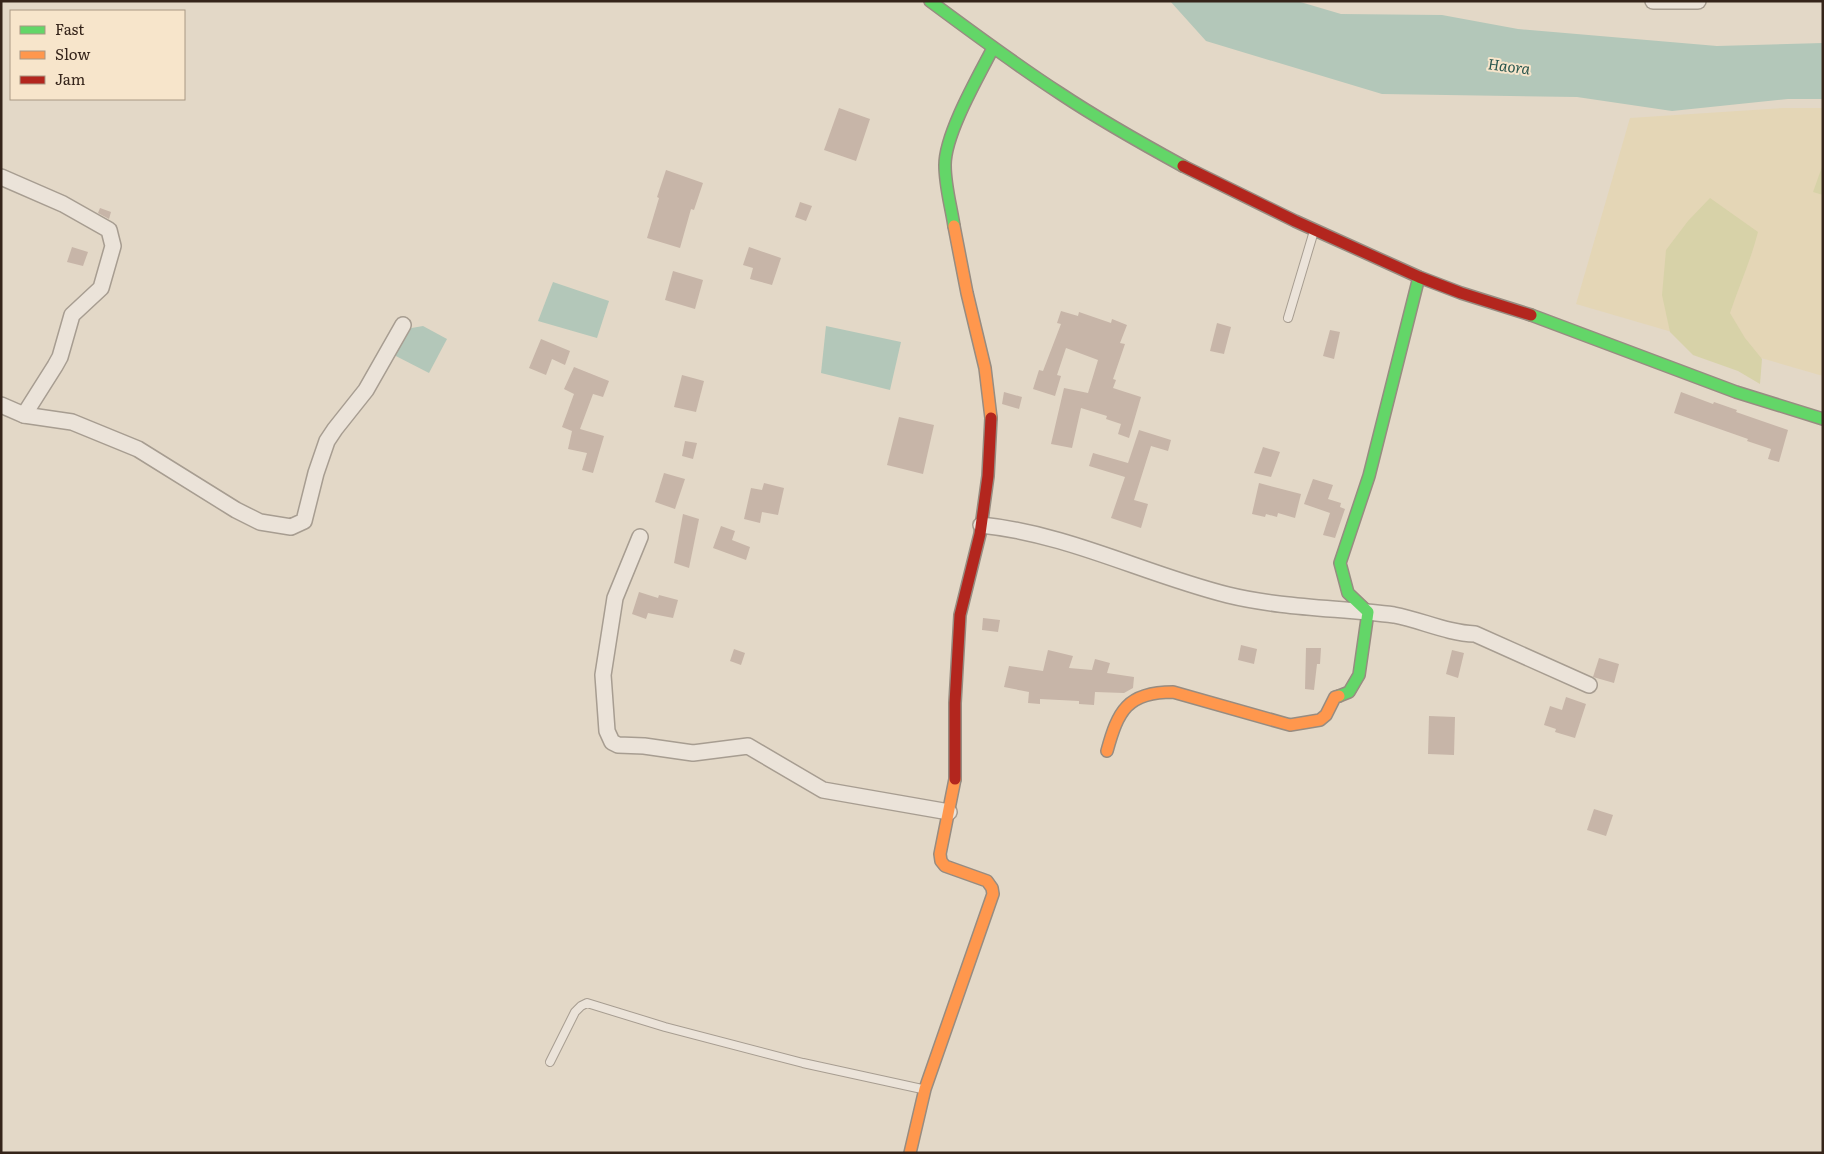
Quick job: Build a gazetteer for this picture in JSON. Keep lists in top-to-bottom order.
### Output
{
  "water": ["Haora"],
  "legend": ["Fast", "Slow", "Jam"]
}
